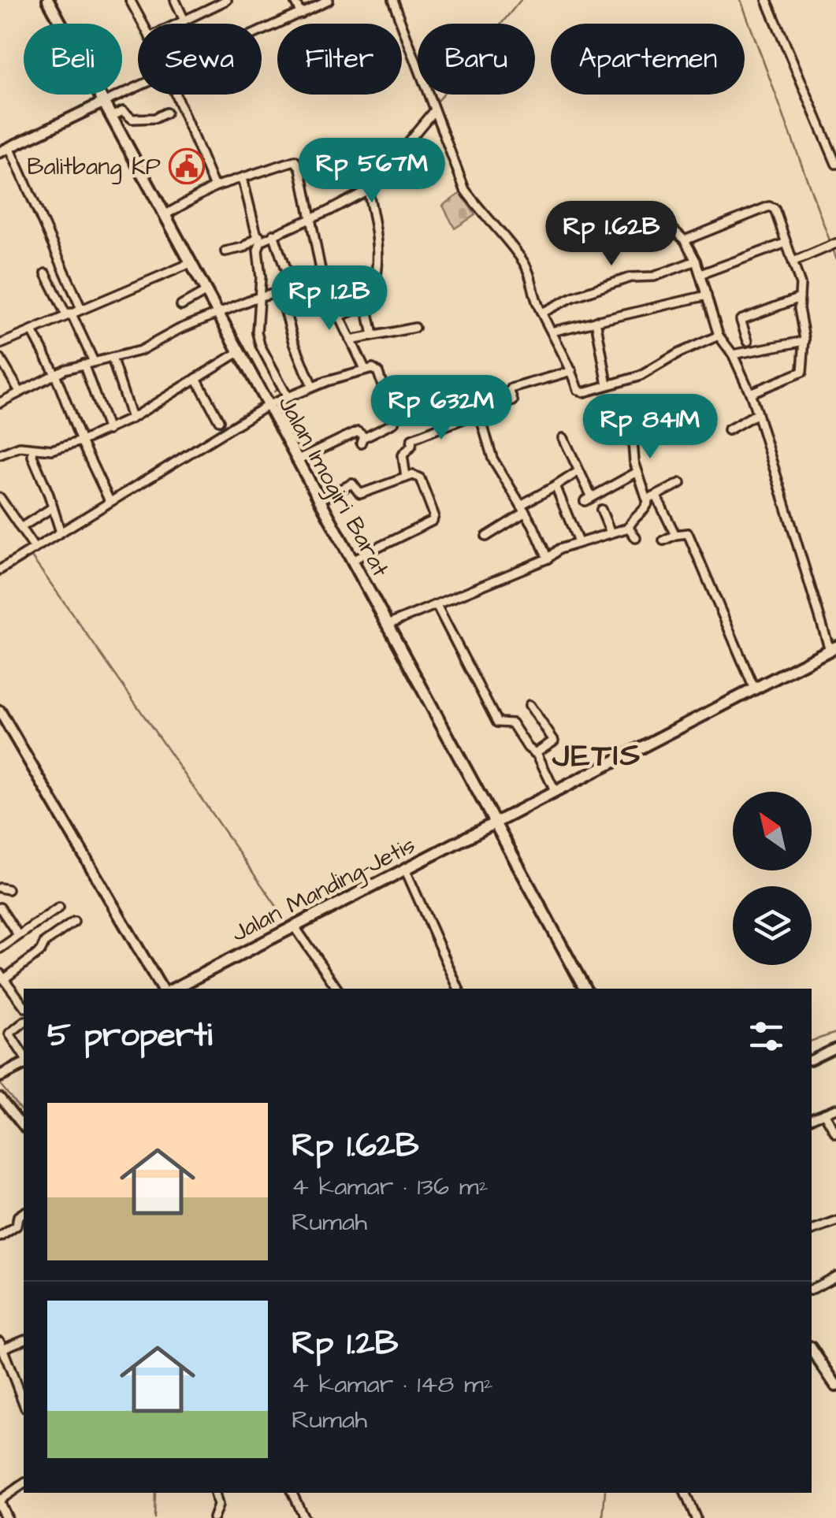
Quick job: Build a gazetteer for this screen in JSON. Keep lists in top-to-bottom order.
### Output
{
  "streets": {
    "main road": ["Jalan Imogiri Barat", "Jalan Manding-Jetis"]
  },
  "crossings": [
    ["Jalan Imogiri Barat", "Jalan Manding-Jetis"]
  ],
  "districts": ["JETIS"],
  "places": {
    "public building": ["Balitbang KP"]
  },
  "north": "top left",
  "page": {
    "chip": [
      "Beli",
      "Sewa",
      "Filter",
      "Baru",
      "Apartemen"
    ],
    "price": [
      "Rp 567M",
      "Rp 1.62B",
      "Rp 1.2B",
      "Rp 632M",
      "Rp 841M"
    ],
    "heading": "5 properti",
    "list": [
      {
        "name": "Rp 1.62B",
        "note": "4 kamar · 136 m² · Rumah"
      },
      {
        "name": "Rp 1.2B",
        "note": "4 kamar · 148 m² · Rumah"
      }
    ]
  }
}
